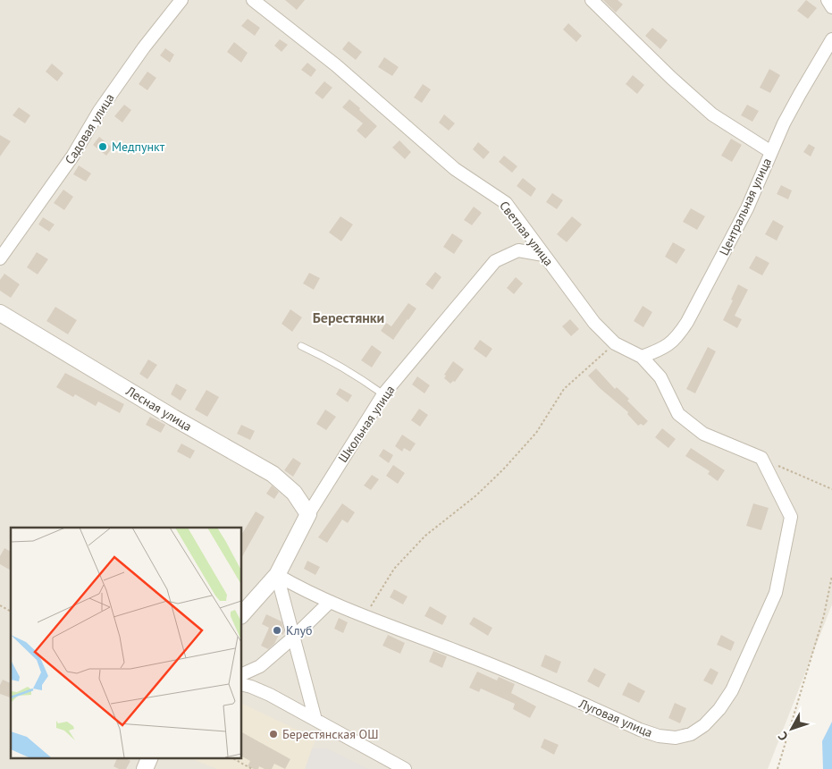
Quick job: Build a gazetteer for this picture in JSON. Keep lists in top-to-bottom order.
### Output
{
  "streets": {
    "street": [
      "Садовая улица",
      "Центральная улица",
      "Светлая улица",
      "Лесная улица",
      "Школьная улица",
      "Луговая улица"
    ]
  },
  "crossings": [
    ["Центральная улица", "Светлая улица"],
    ["Светлая улица", "Школьная улица"],
    ["Светлая улица", "Луговая улица"],
    ["Лесная улица", "Школьная улица"],
    ["Школьная улица", "Луговая улица"]
  ],
  "districts": ["Берестянки"],
  "places": ["Медпункт", "Клуб", "Берестянская ОШ"],
  "north": "bottom left"
}
